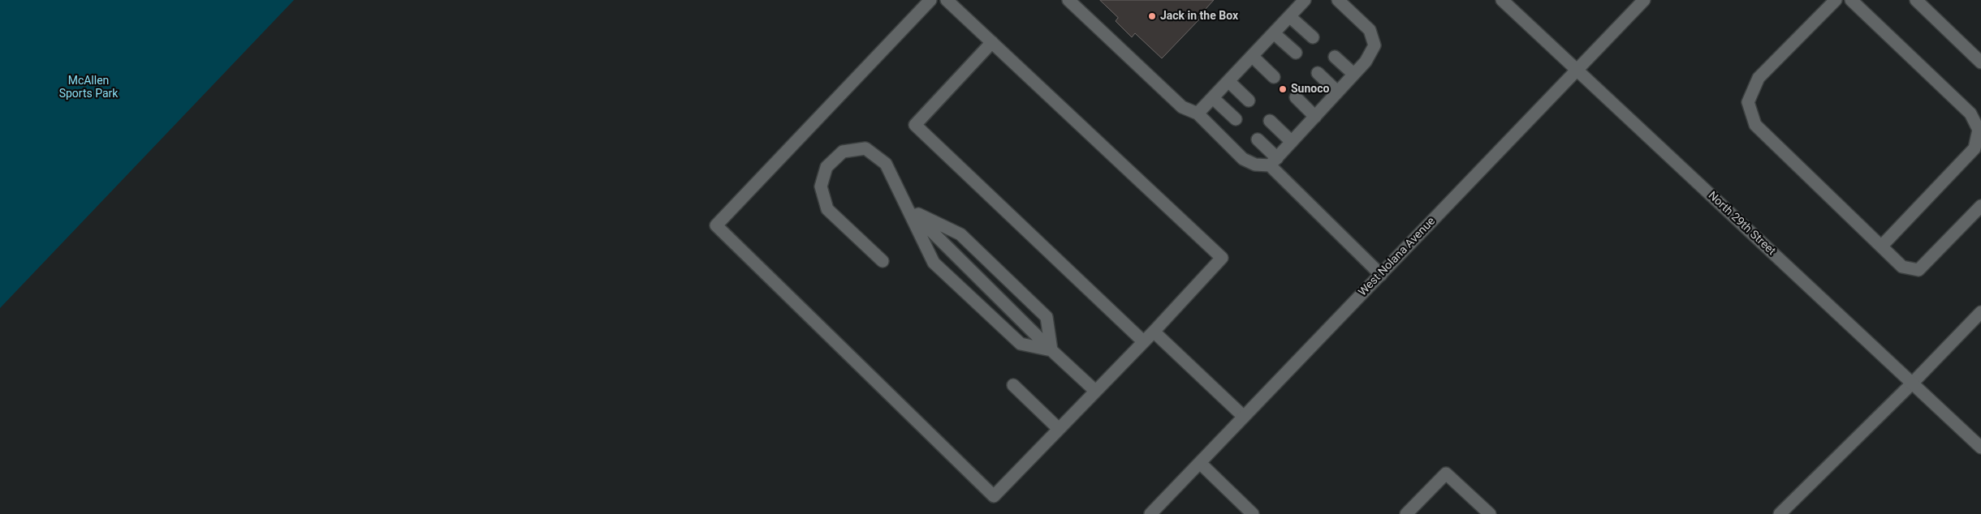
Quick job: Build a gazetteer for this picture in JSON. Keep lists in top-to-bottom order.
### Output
{
  "streets": {
    "street": ["North 29th Street", "West Nolana Avenue"]
  },
  "crossings": [
    ["North 29th Street", "West Nolana Avenue"]
  ],
  "parks": ["McAllen Sports Park"],
  "places": ["Jack in the Box", "Sunoco"]
}
